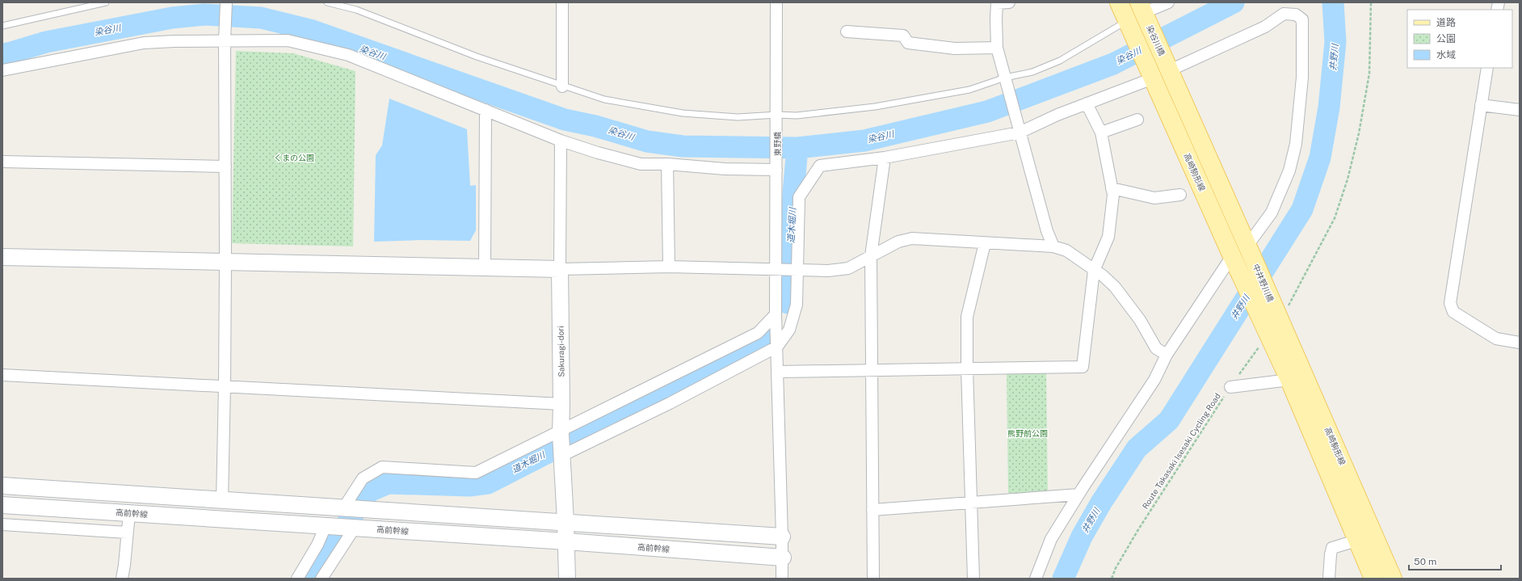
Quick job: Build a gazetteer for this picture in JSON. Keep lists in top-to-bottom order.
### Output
{
  "streets": {
    "main road": ["染谷川橋", "高崎駒形線", "中井野川橋"],
    "street": ["東野橋", "Sakuragi-dori", "高前幹線"],
    "path": ["Route Takasaki Isesaki Cycling Road"]
  },
  "crossings": [
    ["東野橋", "高前幹線"],
    ["高崎駒形線", "中井野川橋"],
    ["高崎駒形線", "Route Takasaki Isesaki Cycling Road"],
    ["中井野川橋", "Route Takasaki Isesaki Cycling Road"]
  ],
  "water": ["染谷川", "井野川", "道木堀川"],
  "parks": ["くまの公園", "熊野前公園"],
  "legend": ["道路", "公園", "水域"],
  "scale_bar": "50 m"
}
